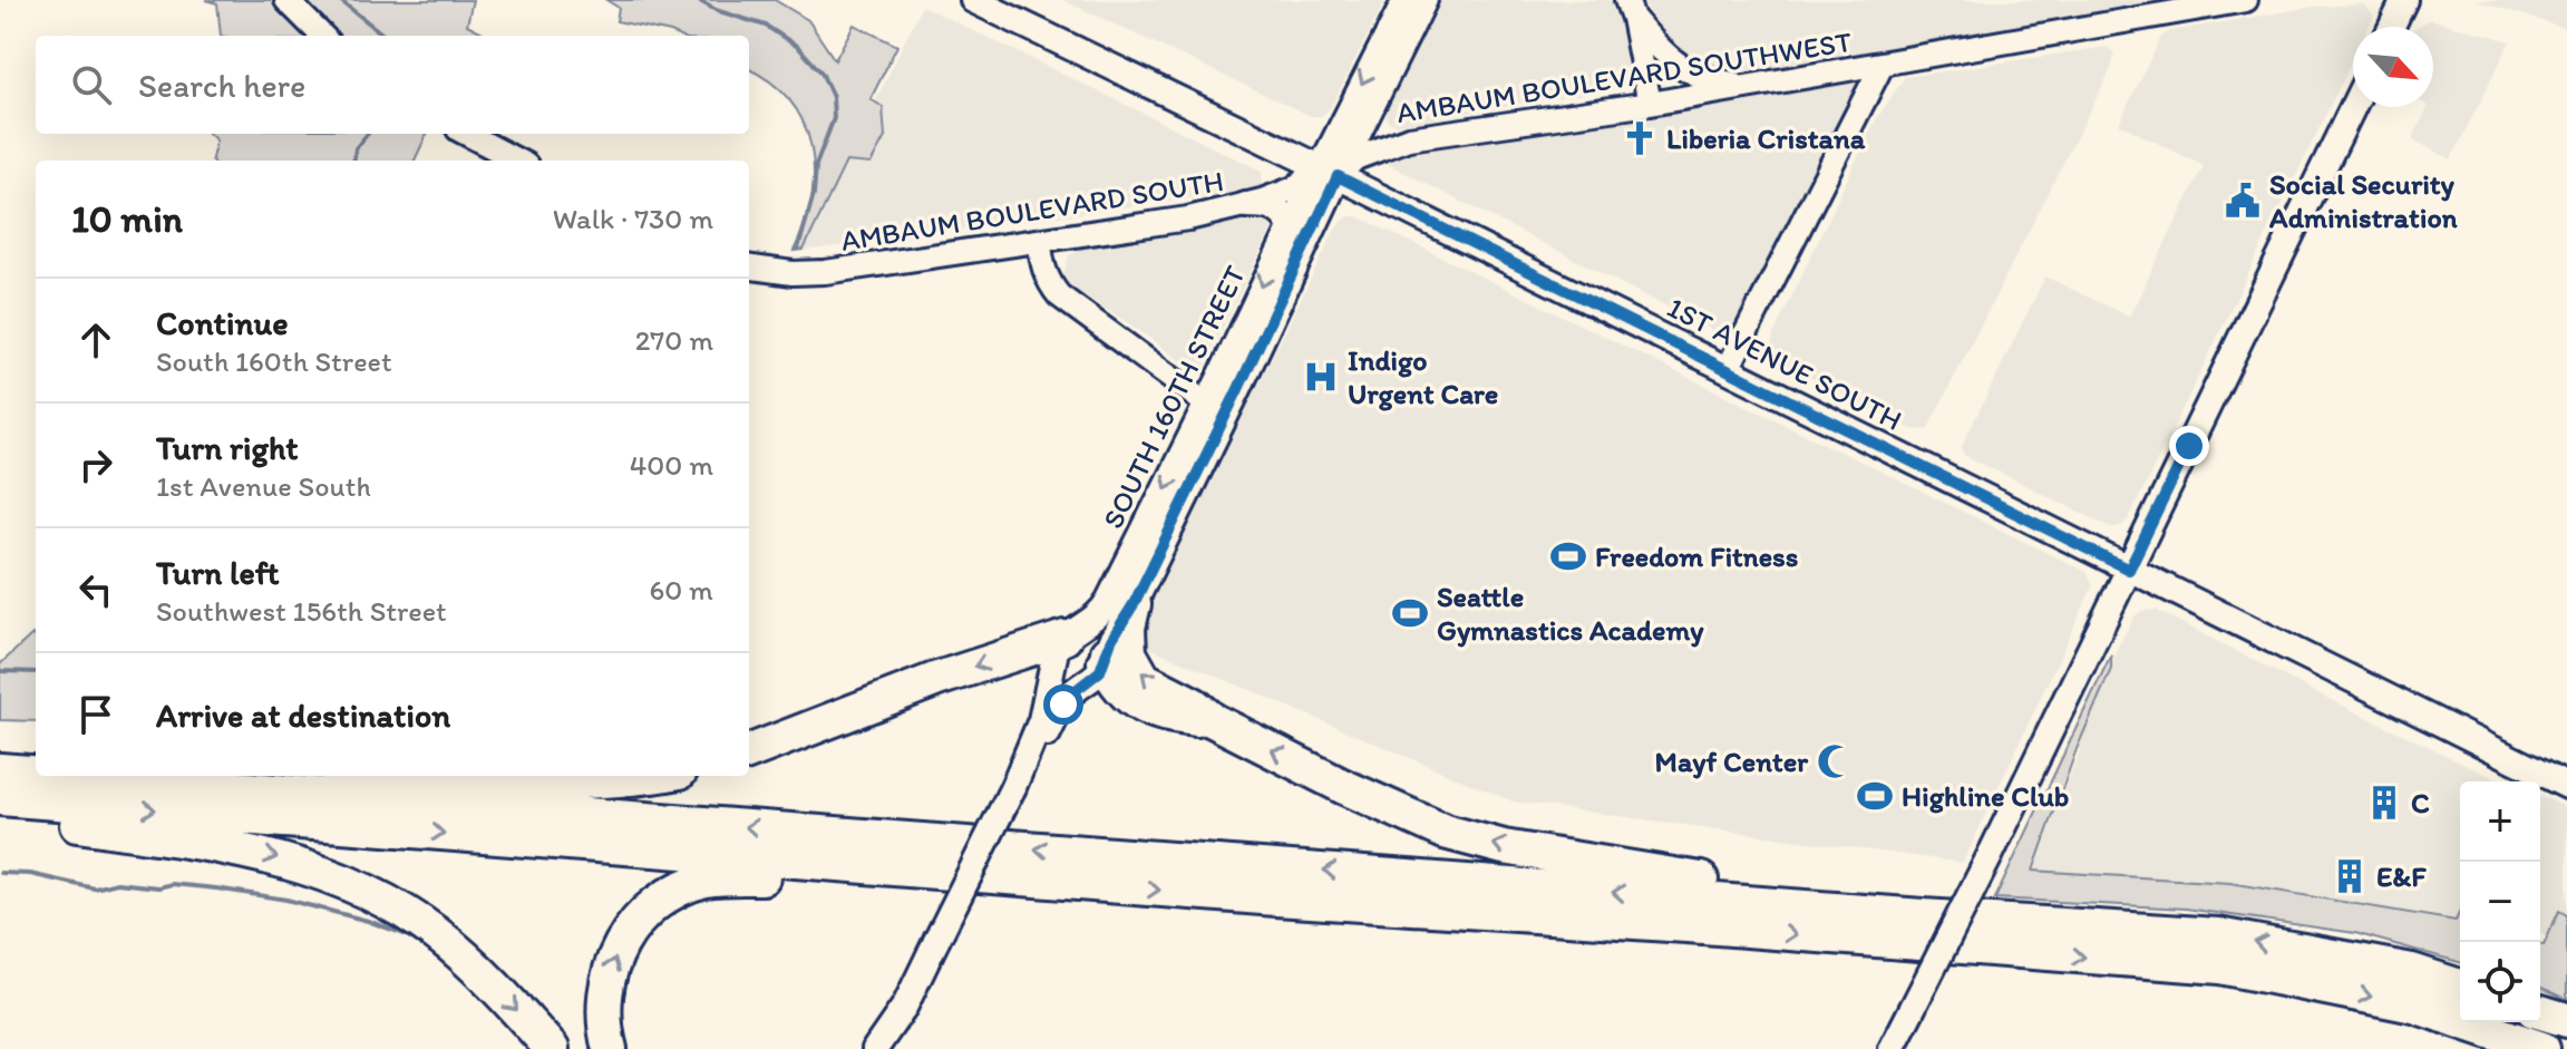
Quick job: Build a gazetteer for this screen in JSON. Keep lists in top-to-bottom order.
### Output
{
  "streets": {
    "main road": ["1ST AVENUE SOUTH", "SOUTH 160TH STREET"],
    "street": ["AMBAUM BOULEVARD SOUTHWEST", "AMBAUM BOULEVARD SOUTH"]
  },
  "crossings": [
    ["AMBAUM BOULEVARD SOUTHWEST", "AMBAUM BOULEVARD SOUTH"],
    ["AMBAUM BOULEVARD SOUTHWEST", "1ST AVENUE SOUTH"],
    ["AMBAUM BOULEVARD SOUTHWEST", "SOUTH 160TH STREET"],
    ["AMBAUM BOULEVARD SOUTH", "1ST AVENUE SOUTH"],
    ["AMBAUM BOULEVARD SOUTH", "SOUTH 160TH STREET"],
    ["1ST AVENUE SOUTH", "SOUTH 160TH STREET"]
  ],
  "places": {
    "church": ["Liberia Cristana"],
    "public building": ["Social Security Administration"],
    "hospital": ["Indigo Urgent Care"],
    "sports": ["Freedom Fitness", "Seattle Gymnastics Academy", "Highline Club"],
    "mosque": ["Mayf Center"],
    "building": ["C", "E&F"]
  },
  "north": "bottom right",
  "page": {
    "search": "Search here",
    "heading": ["10 min", "Walk · 730 m"],
    "list": [
      ["Continue", "South 160th Street", "270 m"],
      ["Turn right", "1st Avenue South", "400 m"],
      ["Turn left", "Southwest 156th Street", "60 m"],
      "Arrive at destination"
    ],
    "map_buttons": ["+", "−"]
  }
}
